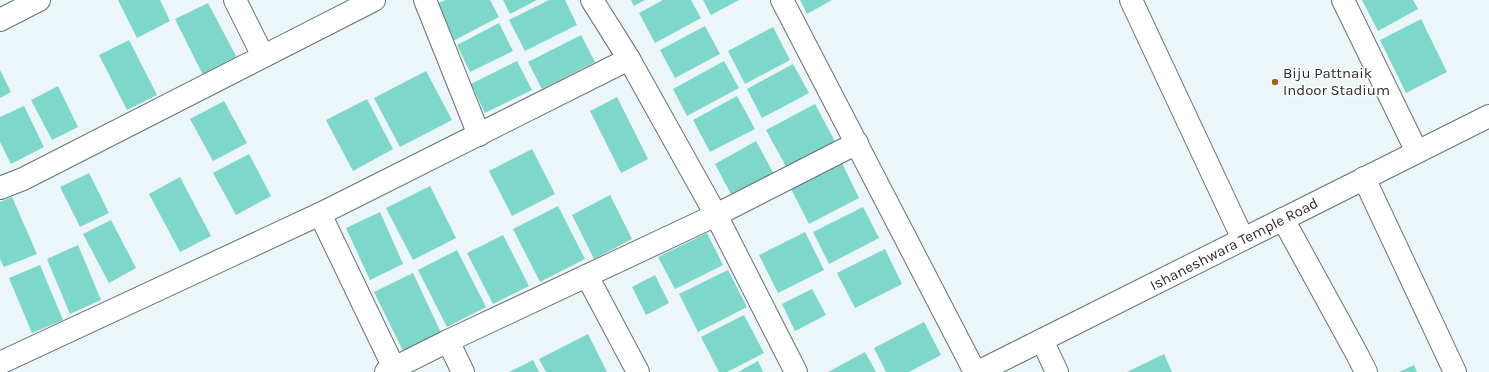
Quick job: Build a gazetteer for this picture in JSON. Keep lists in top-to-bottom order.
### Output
{
  "streets": {
    "street": ["Ishaneshwara Temple Road"]
  },
  "places": ["Biju Pattnaik Indoor Stadium"]
}
